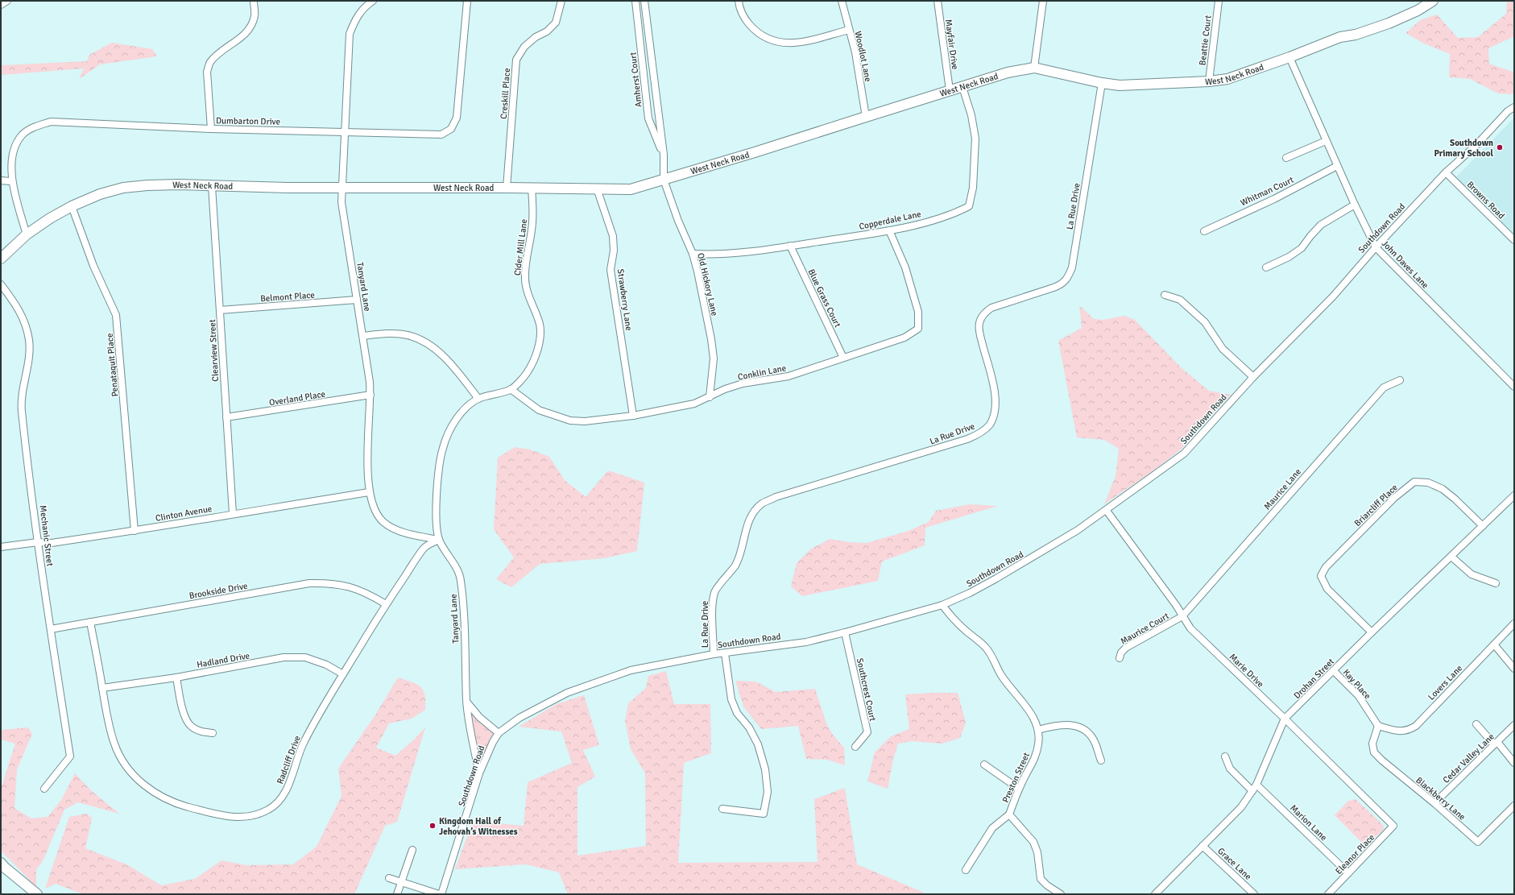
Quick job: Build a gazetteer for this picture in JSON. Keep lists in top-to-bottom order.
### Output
{
  "streets": {
    "street": [
      "Beattie Court",
      "Mayfair Drive",
      "Woodlot Lane",
      "West Neck Road",
      "Amherst Court",
      "Creskill Place",
      "Dumbarton Drive",
      "Whitman Court",
      "Browns Road",
      "La Rue Drive",
      "Copperdale Lane",
      "Southdown Road",
      "Cider Mill Lane",
      "John Daves Lane",
      "Old Hickory Lane",
      "Tanyard Lane",
      "Belmont Place",
      "Blue Grass Court",
      "Strawberry Lane",
      "Clearview Street",
      "Penataquit Place",
      "Conklin Lane",
      "Overland Place",
      "Maurice Lane",
      "Briarcliff Place",
      "Clinton Avenue",
      "Mechanic Street",
      "Brookside Drive",
      "Maurice Court",
      "Hadland Drive",
      "Marie Drive",
      "Drohan Street",
      "Lovers Lane",
      "Kay Place",
      "Southcrest Court",
      "Cedar Valley Lane",
      "Radcliff Drive",
      "Preston Street",
      "Blackberry Lane",
      "Marion Lane",
      "Eleanor Place",
      "Grace Lane"
    ]
  },
  "crossings": [
    ["Beattie Court", "West Neck Road"],
    ["Mayfair Drive", "West Neck Road"],
    ["Woodlot Lane", "West Neck Road"],
    ["West Neck Road", "Amherst Court"],
    ["West Neck Road", "Creskill Place"],
    ["West Neck Road", "Dumbarton Drive"],
    ["West Neck Road", "La Rue Drive"],
    ["West Neck Road", "Copperdale Lane"],
    ["West Neck Road", "Cider Mill Lane"],
    ["West Neck Road", "John Daves Lane"],
    ["West Neck Road", "Old Hickory Lane"],
    ["West Neck Road", "Tanyard Lane"],
    ["West Neck Road", "Strawberry Lane"],
    ["West Neck Road", "Clearview Street"],
    ["West Neck Road", "Penataquit Place"],
    ["Amherst Court", "Old Hickory Lane"],
    ["Dumbarton Drive", "Tanyard Lane"],
    ["Whitman Court", "John Daves Lane"],
    ["Browns Road", "Southdown Road"],
    ["La Rue Drive", "Southdown Road"],
    ["Copperdale Lane", "Old Hickory Lane"],
    ["Copperdale Lane", "Blue Grass Court"],
    ["Copperdale Lane", "Conklin Lane"],
    ["Southdown Road", "John Daves Lane"],
    ["Southdown Road", "Tanyard Lane"],
    ["Southdown Road", "Marie Drive"],
    ["Southdown Road", "Southcrest Court"],
    ["Southdown Road", "Preston Street"],
    ["Cider Mill Lane", "Tanyard Lane"],
    ["Cider Mill Lane", "Conklin Lane"],
    ["Old Hickory Lane", "Conklin Lane"],
    ["Tanyard Lane", "Belmont Place"],
    ["Tanyard Lane", "Overland Place"],
    ["Tanyard Lane", "Clinton Avenue"],
    ["Tanyard Lane", "Radcliff Drive"],
    ["Belmont Place", "Clearview Street"],
    ["Blue Grass Court", "Conklin Lane"],
    ["Strawberry Lane", "Conklin Lane"],
    ["Clearview Street", "Overland Place"],
    ["Clearview Street", "Clinton Avenue"],
    ["Penataquit Place", "Clinton Avenue"],
    ["Maurice Lane", "Maurice Court"],
    ["Maurice Lane", "Marie Drive"],
    ["Briarcliff Place", "Drohan Street"],
    ["Clinton Avenue", "Mechanic Street"],
    ["Mechanic Street", "Brookside Drive"],
    ["Brookside Drive", "Radcliff Drive"],
    ["Maurice Court", "Marie Drive"],
    ["Hadland Drive", "Radcliff Drive"],
    ["Marie Drive", "Drohan Street"],
    ["Marie Drive", "Eleanor Place"],
    ["Drohan Street", "Kay Place"],
    ["Drohan Street", "Marion Lane"],
    ["Drohan Street", "Grace Lane"],
    ["Lovers Lane", "Kay Place"],
    ["Lovers Lane", "Blackberry Lane"],
    ["Kay Place", "Blackberry Lane"],
    ["Cedar Valley Lane", "Blackberry Lane"],
    ["Marion Lane", "Eleanor Place"]
  ],
  "places": ["Southdown Primary School", "Kingdom Hall of Jehovah’s Witnesses"]
}
